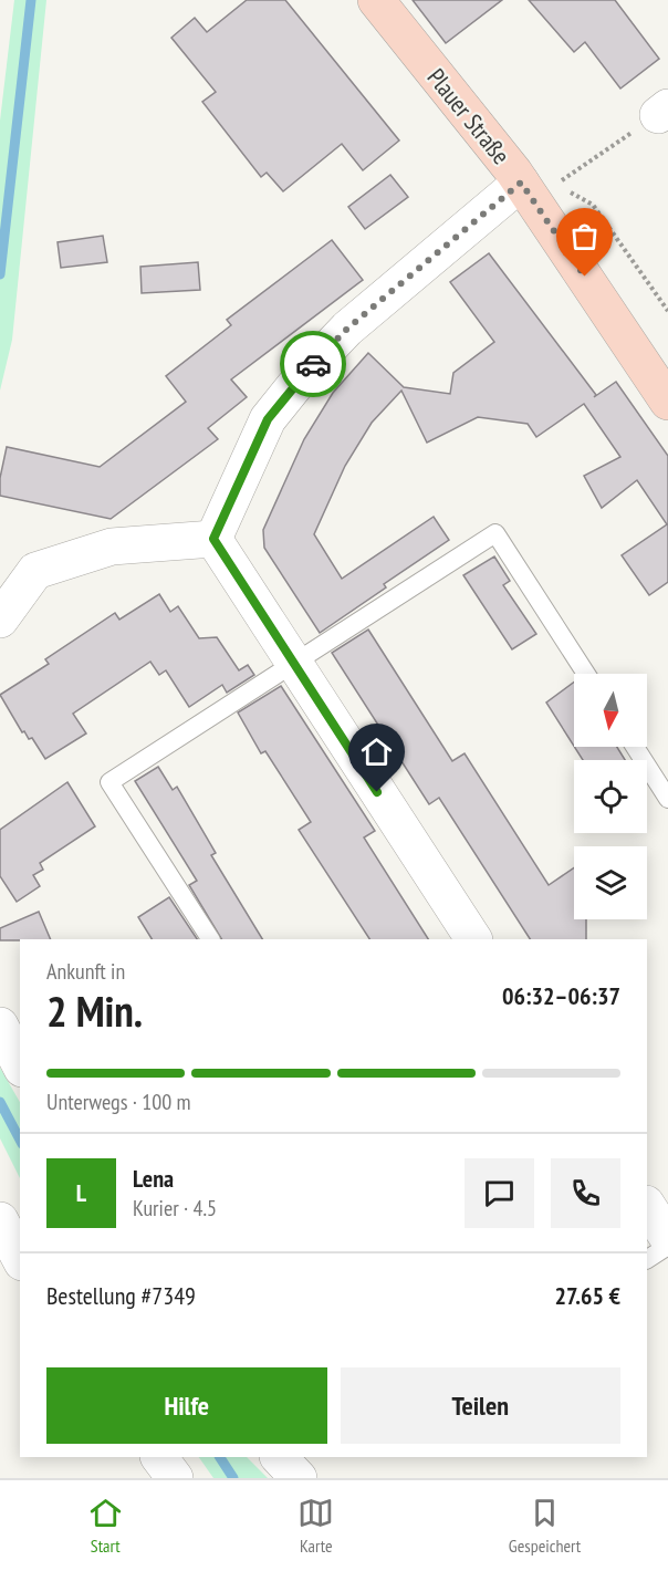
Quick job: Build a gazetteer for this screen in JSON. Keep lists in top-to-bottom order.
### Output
{
  "streets": {
    "main road": ["Plauer Straße"]
  },
  "north": "bottom",
  "page": {
    "heading": ["2 Min.", "Ankunft in", "06:32–06:37"],
    "panel": [
      "Lena",
      "Kurier · 4.5",
      "Bestellung #7349",
      "27.65 €"
    ],
    "bar": "Unterwegs · 100 m",
    "round": "L",
    "buttons": ["Hilfe", "Teilen"],
    "tabs": ["Start", "Karte", "Gespeichert"]
  }
}
